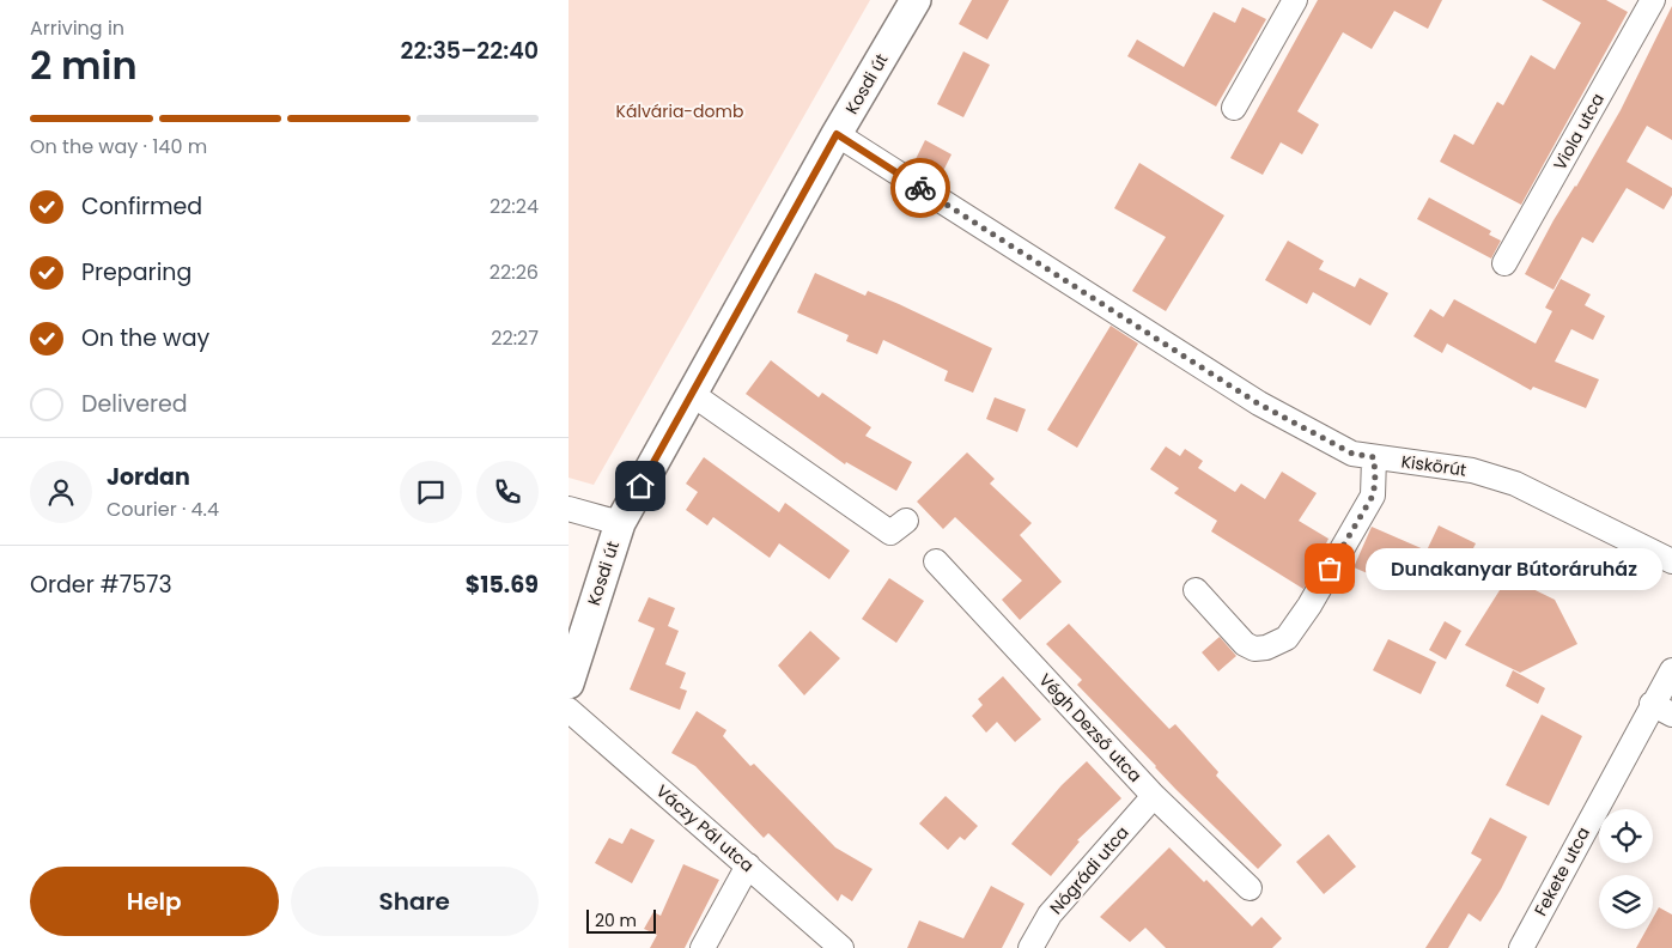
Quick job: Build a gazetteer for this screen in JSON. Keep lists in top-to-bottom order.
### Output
{
  "streets": {
    "street": [
      "Kosdi út",
      "Viola utca",
      "Kiskörút",
      "Végh Dezső utca",
      "Váczy Pál utca",
      "Nógrádi utca",
      "Fekete utca"
    ]
  },
  "crossings": [
    ["Kosdi út", "Kiskörút"],
    ["Végh Dezső utca", "Nógrádi utca"]
  ],
  "parks": ["Kálvária-domb"],
  "places": ["Dunakanyar Bútoráruház"],
  "scale_bar": "20 m",
  "page": {
    "heading": ["2 min", "Arriving in", "22:35–22:40"],
    "panel": [
      "Jordan",
      "Courier · 4.4",
      "Order #7573",
      "$15.69"
    ],
    "bar": "On the way · 140 m",
    "list": [
      ["Confirmed", "22:24"],
      ["Preparing", "22:26"],
      ["On the way", "22:27"],
      "Delivered"
    ],
    "bubble": "Dunakanyar Bútoráruház",
    "buttons": ["Help", "Share"],
    "scale": "20 m"
  }
}
